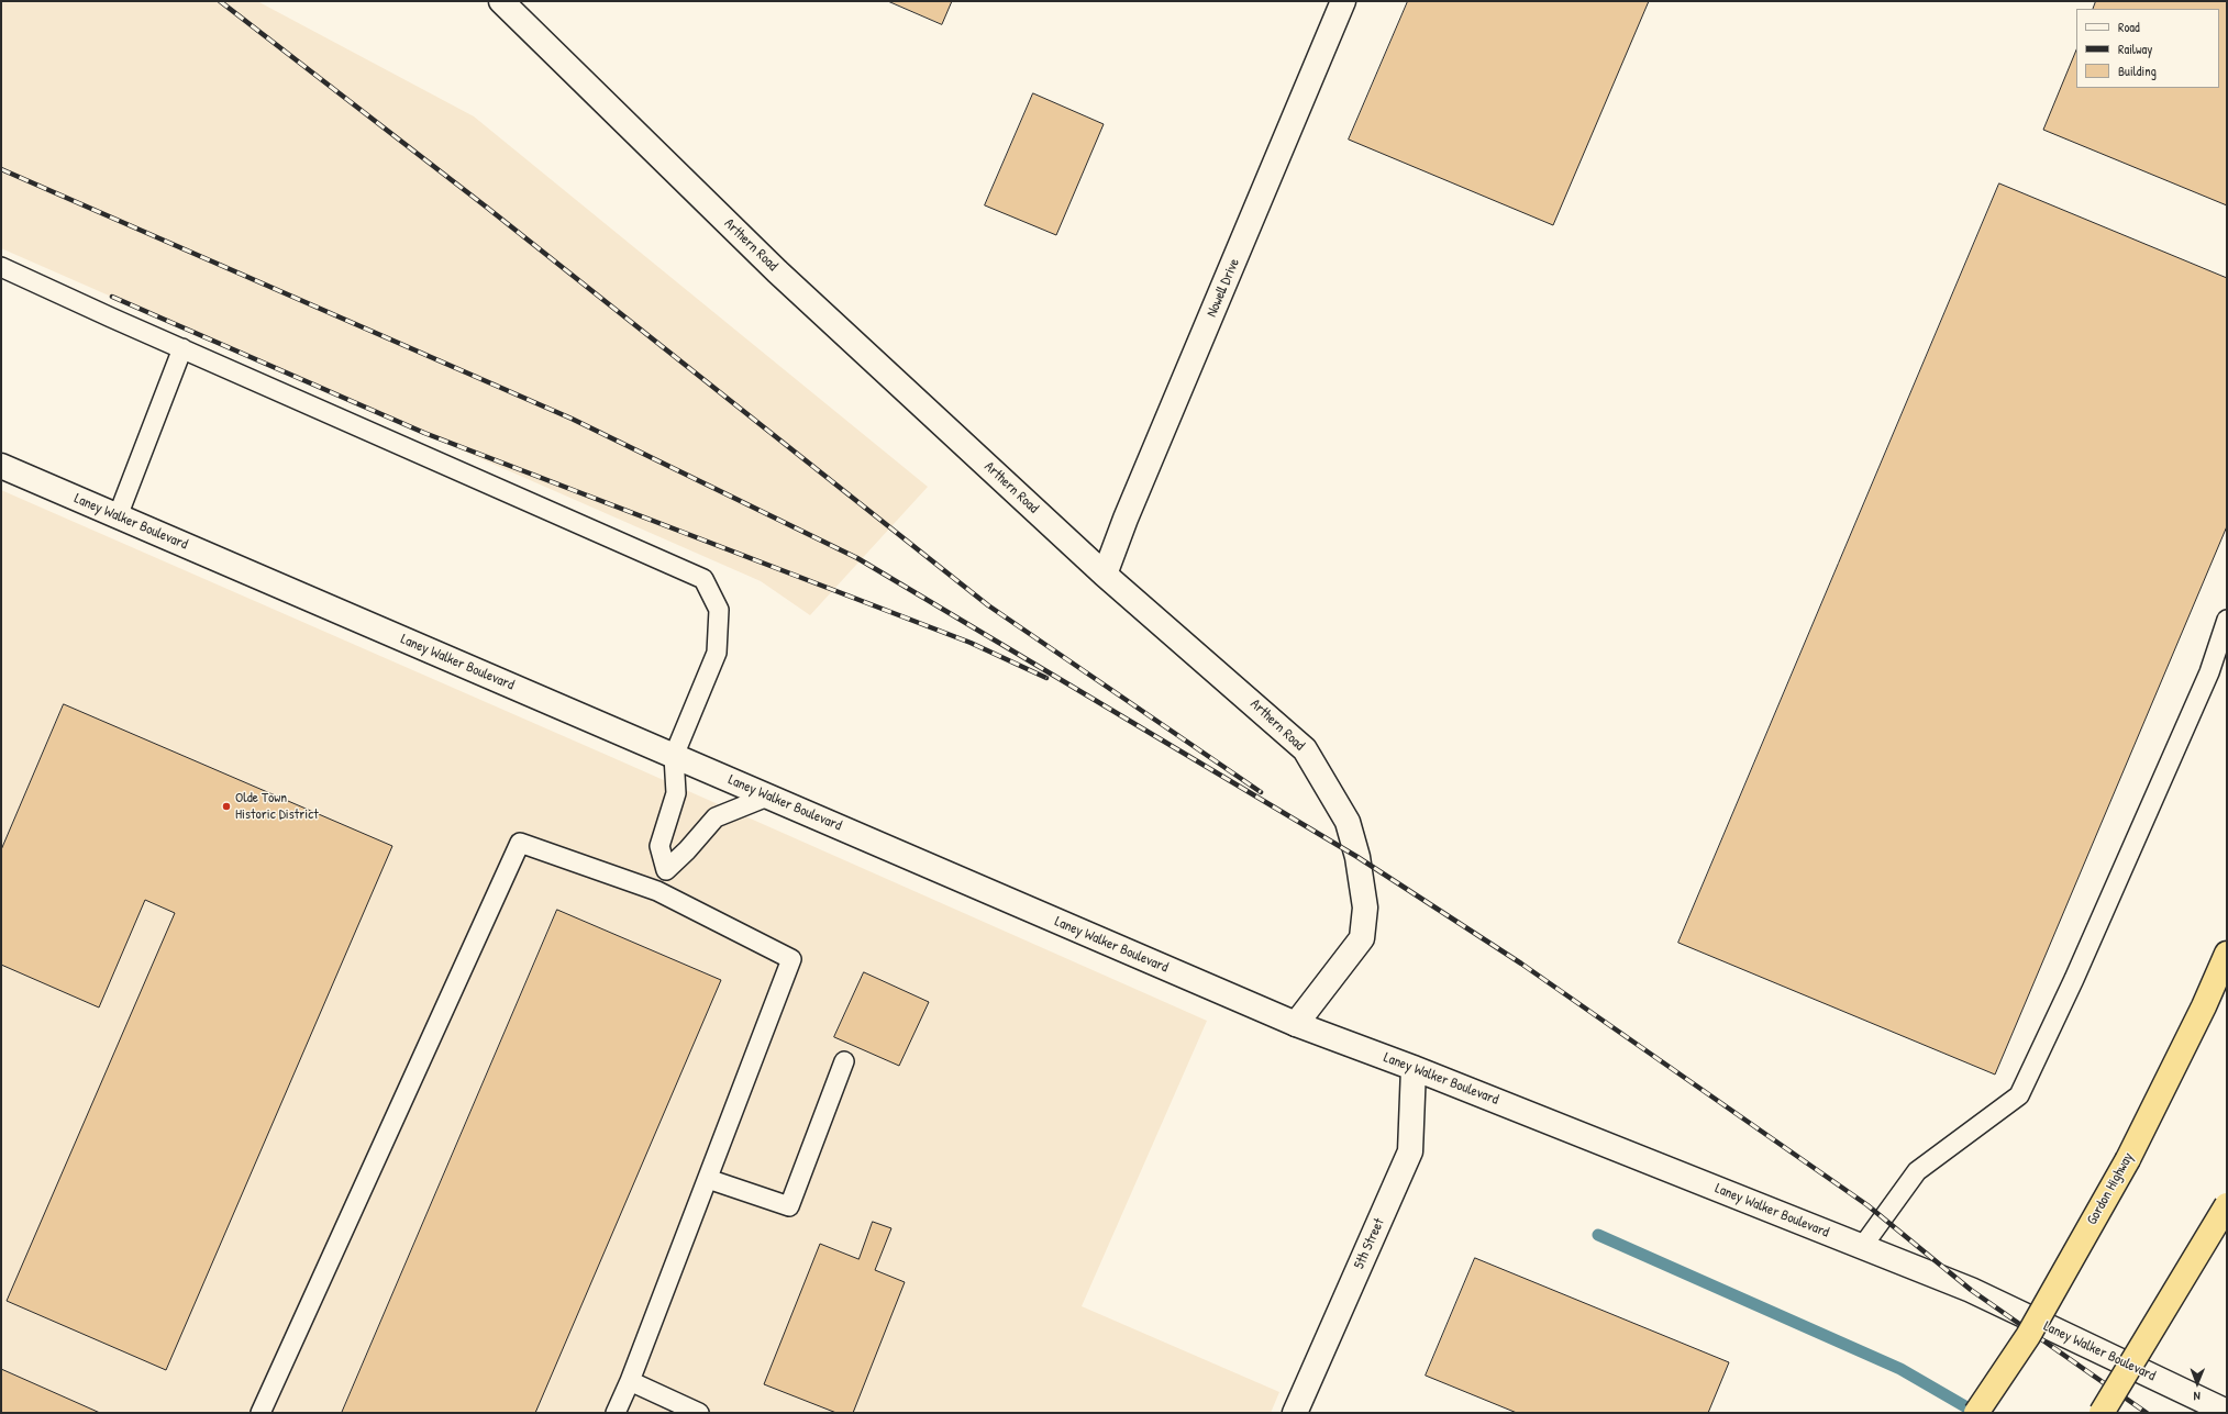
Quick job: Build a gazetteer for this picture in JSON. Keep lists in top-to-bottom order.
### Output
{
  "streets": {
    "highway": ["Gordon Highway"],
    "main road": [
      "Arthern Road",
      "Nowell Drive",
      "Laney Walker Boulevard",
      "5th Street"
    ]
  },
  "crossings": [
    ["Arthern Road", "Nowell Drive"],
    ["Arthern Road", "Laney Walker Boulevard"],
    ["Laney Walker Boulevard", "5th Street"]
  ],
  "places": ["Olde Town Historic District"],
  "legend": ["Road", "Railway", "Building"],
  "north": "bottom"
}
